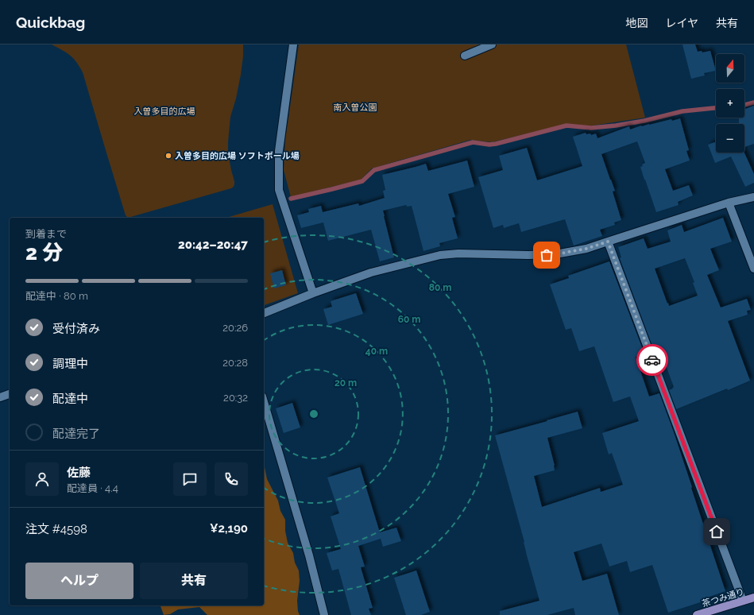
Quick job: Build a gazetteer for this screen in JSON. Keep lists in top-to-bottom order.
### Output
{
  "streets": {
    "main road": ["茶つみ通り"]
  },
  "parks": ["南入曽公園", "入曽多目的広場"],
  "places": ["入曽多目的広場 ソフトボール場"],
  "north": "top",
  "page": {
    "header": "Quickbag",
    "nav": ["地図", "レイヤ", "共有"],
    "map_buttons": ["+", "−"],
    "heading": ["2 分", "到着まで", "20:42–20:47"],
    "panel": [
      "佐藤",
      "配達員 · 4.4",
      "注文 #4598",
      "¥2,190"
    ],
    "bar": "配達中 · 80 m",
    "list": [
      ["受付済み", "20:26"],
      ["調理中", "20:28"],
      ["配達中", "20:32"],
      "配達完了"
    ],
    "buttons": ["ヘルプ", "共有"]
  },
  "rings": [
    "80 m",
    "60 m",
    "40 m",
    "20 m"
  ]
}
